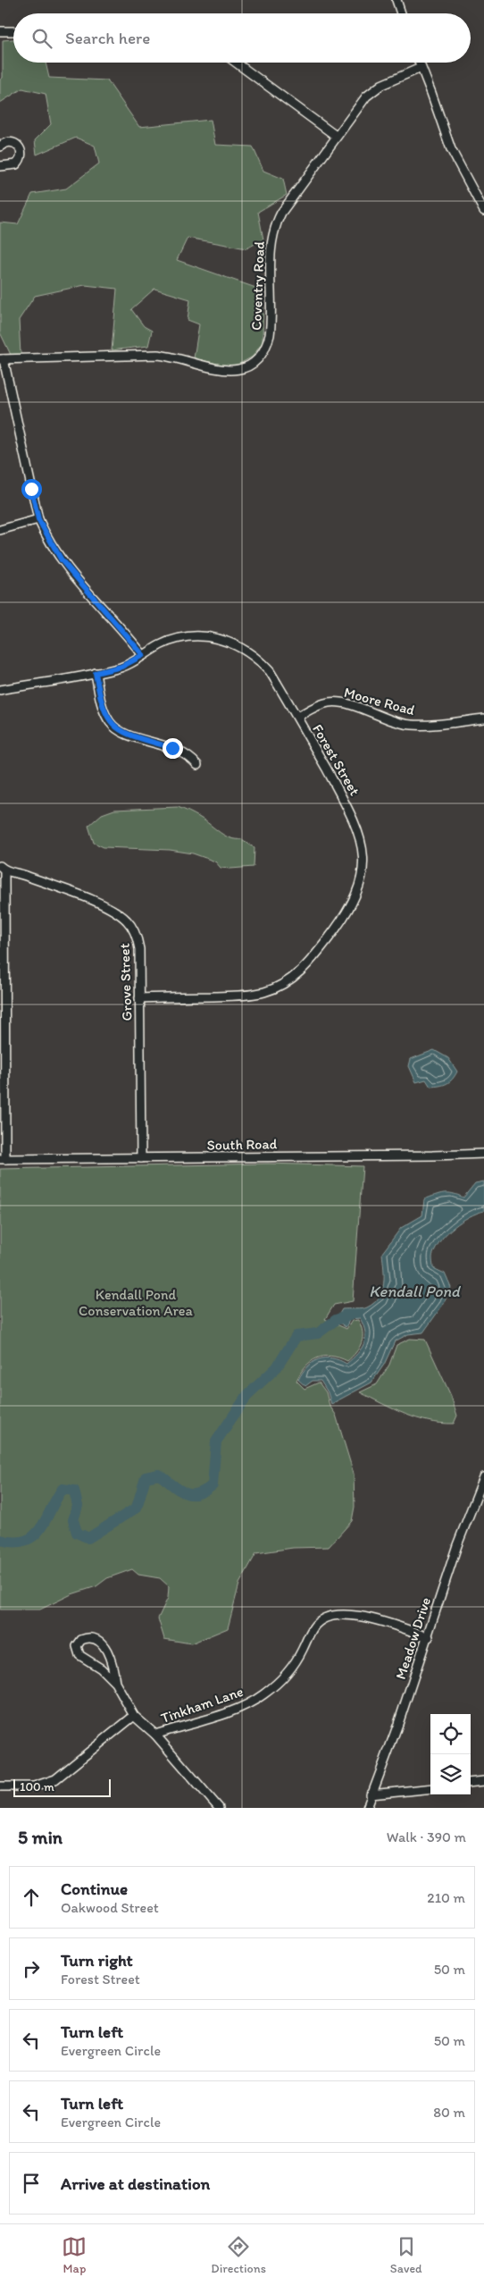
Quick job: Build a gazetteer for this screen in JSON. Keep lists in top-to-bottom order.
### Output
{
  "streets": {
    "street": [
      "Coventry Road",
      "Moore Road",
      "Forest Street",
      "Grove Street",
      "South Road",
      "Meadow Drive",
      "Tinkham Lane"
    ]
  },
  "crossings": [
    ["Moore Road", "Forest Street"],
    ["Forest Street", "Grove Street"],
    ["Grove Street", "South Road"],
    ["Meadow Drive", "Tinkham Lane"]
  ],
  "water": ["Kendall Pond"],
  "parks": ["Kendall Pond Conservation Area"],
  "scale_bar": "100 m",
  "page": {
    "search": "Search here",
    "scale": "100 m",
    "heading": ["5 min", "Walk · 390 m"],
    "list": [
      ["Continue", "Oakwood Street", "210 m"],
      ["Turn right", "Forest Street", "50 m"],
      ["Turn left", "Evergreen Circle", "50 m"],
      ["Turn left", "Evergreen Circle", "80 m"],
      "Arrive at destination"
    ],
    "nav": ["Map", "Directions", "Saved"]
  }
}
